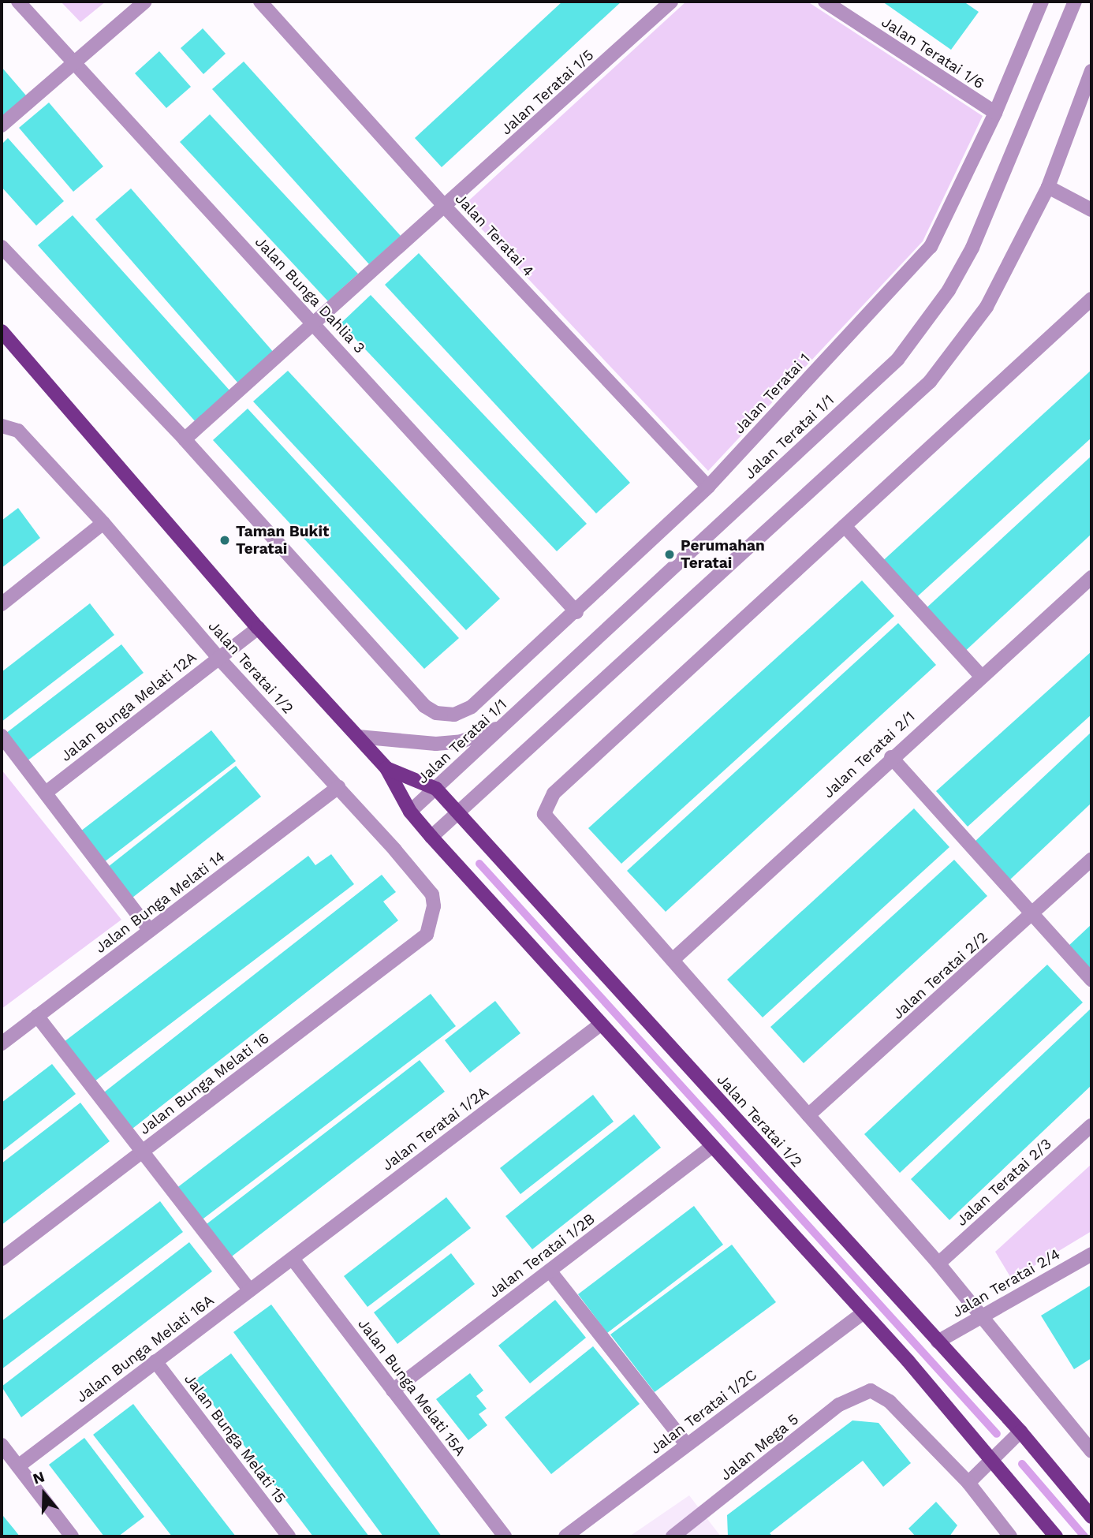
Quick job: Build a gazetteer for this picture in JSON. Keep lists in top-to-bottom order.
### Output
{
  "streets": {
    "main road": ["Jalan Teratai 1/2"],
    "street": [
      "Jalan Teratai 1/6",
      "Jalan Teratai 1/5",
      "Jalan Teratai 4",
      "Jalan Bunga Dahlia 3",
      "Jalan Teratai 1",
      "Jalan Teratai 1/1",
      "Jalan Bunga Melati 12A",
      "Jalan Teratai 2/1",
      "Jalan Bunga Melati 14",
      "Jalan Teratai 2/2",
      "Jalan Bunga Melati 16",
      "Jalan Teratai 1/2A",
      "Jalan Teratai 2/3",
      "Jalan Teratai 1/2B",
      "Jalan Teratai 2/4",
      "Jalan Bunga Melati 16A",
      "Jalan Bunga Melati 15A",
      "Jalan Teratai 1/2C",
      "Jalan Bunga Melati 15",
      "Jalan Mega 5"
    ]
  },
  "crossings": [
    ["Jalan Teratai 1/6", "Jalan Teratai 1"],
    ["Jalan Teratai 1/5", "Jalan Teratai 4"],
    ["Jalan Teratai 1/5", "Jalan Bunga Dahlia 3"],
    ["Jalan Teratai 1/5", "Jalan Teratai 1"],
    ["Jalan Teratai 4", "Jalan Teratai 1"],
    ["Jalan Bunga Dahlia 3", "Jalan Teratai 1"],
    ["Jalan Teratai 1/1", "Jalan Teratai 1/2"],
    ["Jalan Teratai 1/2", "Jalan Bunga Melati 12A"],
    ["Jalan Teratai 1/2", "Jalan Bunga Melati 14"],
    ["Jalan Teratai 1/2", "Jalan Bunga Melati 16"],
    ["Jalan Teratai 1/2", "Jalan Teratai 1/2A"],
    ["Jalan Teratai 1/2", "Jalan Teratai 1/2B"],
    ["Jalan Teratai 1/2", "Jalan Teratai 2/4"],
    ["Jalan Teratai 1/2", "Jalan Teratai 1/2C"],
    ["Jalan Teratai 1/2A", "Jalan Bunga Melati 16A"],
    ["Jalan Teratai 1/2A", "Jalan Bunga Melati 15A"],
    ["Jalan Teratai 1/2B", "Jalan Bunga Melati 15A"],
    ["Jalan Bunga Melati 16A", "Jalan Bunga Melati 15A"],
    ["Jalan Bunga Melati 16A", "Jalan Bunga Melati 15"]
  ],
  "places": ["Taman Bukit Teratai", "Perumahan Teratai"],
  "north": "top"
}
